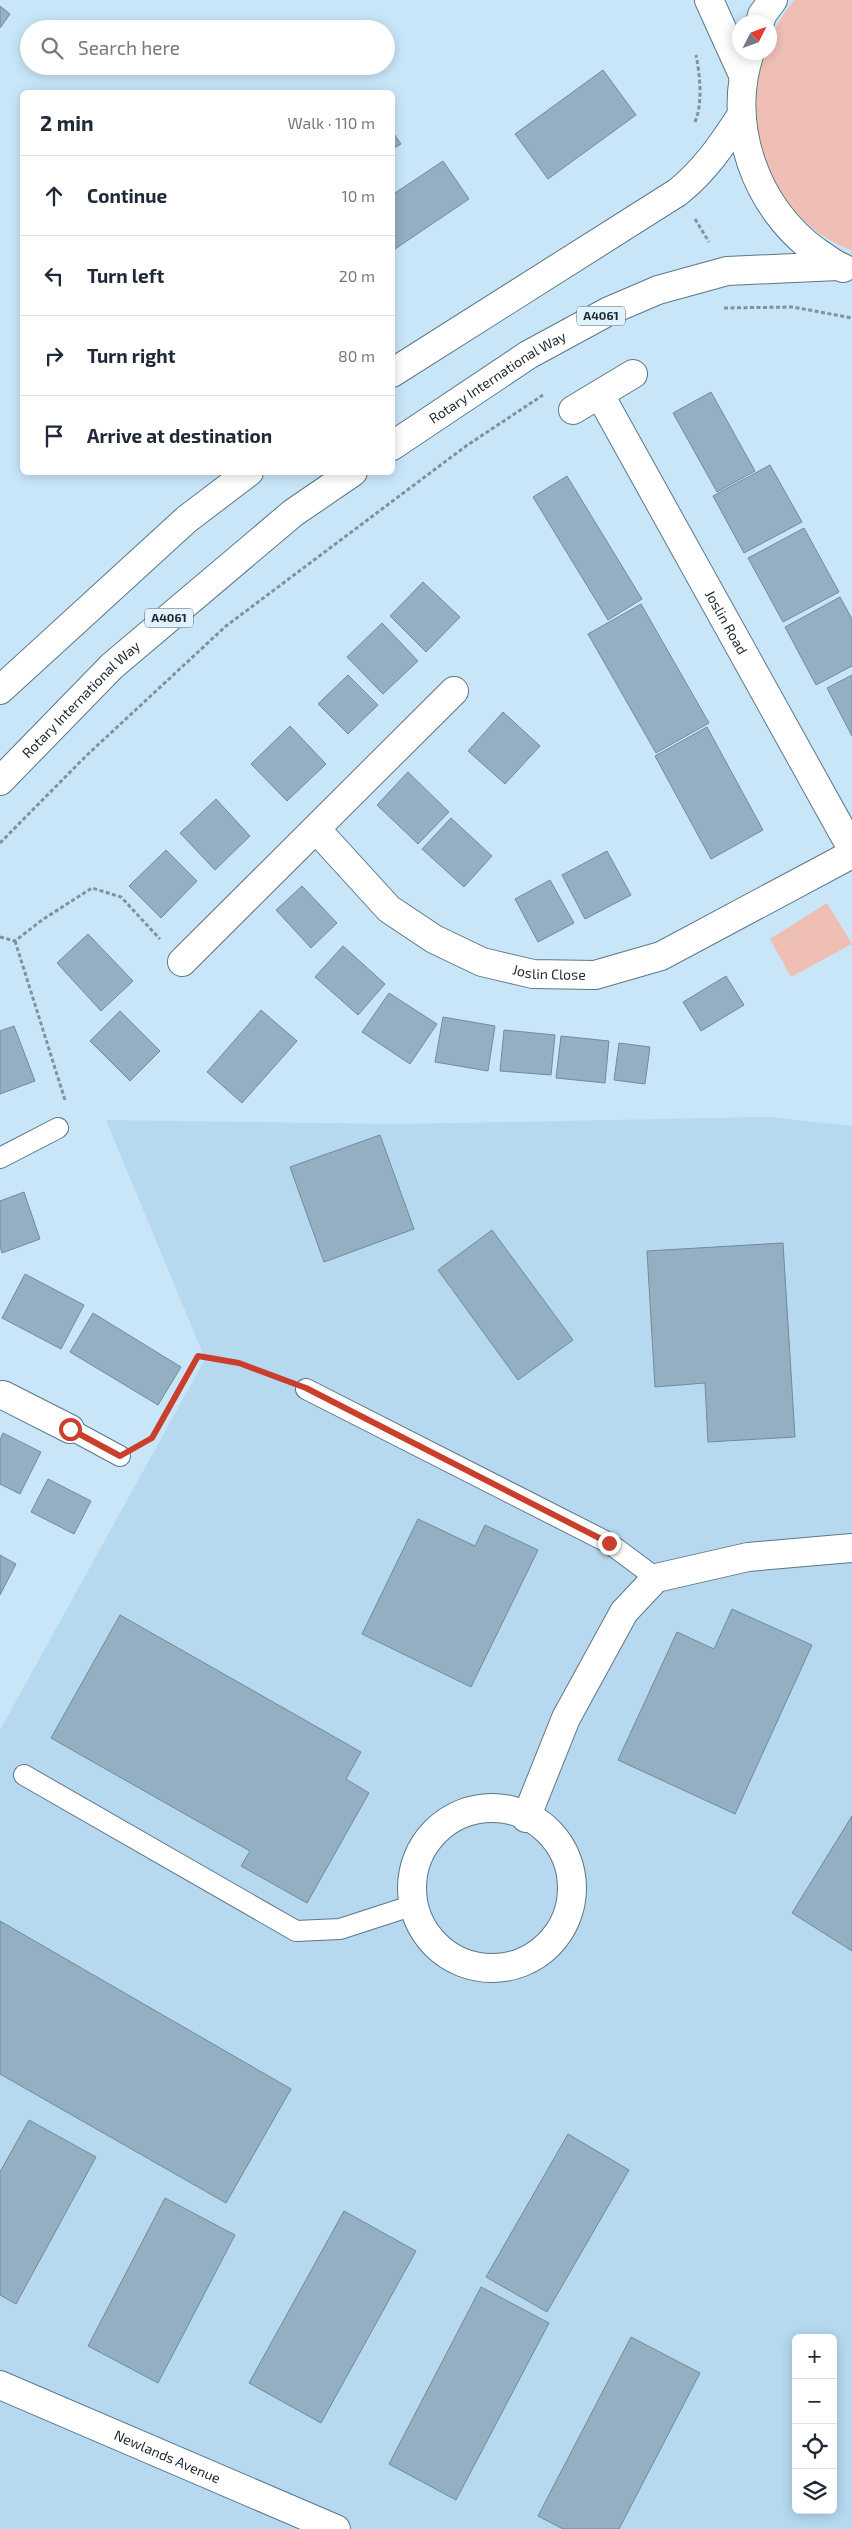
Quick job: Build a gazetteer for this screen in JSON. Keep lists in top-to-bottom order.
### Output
{
  "streets": {
    "street": [
      "A4061",
      "Rotary International Way",
      "Joslin Road",
      "Joslin Close",
      "Newlands Avenue"
    ]
  },
  "north": "top right",
  "page": {
    "search": "Search here",
    "heading": ["2 min", "Walk · 110 m"],
    "list": [
      ["Continue", "10 m"],
      ["Turn left", "20 m"],
      ["Turn right", "80 m"],
      "Arrive at destination"
    ],
    "map_buttons": ["+", "−"]
  }
}
